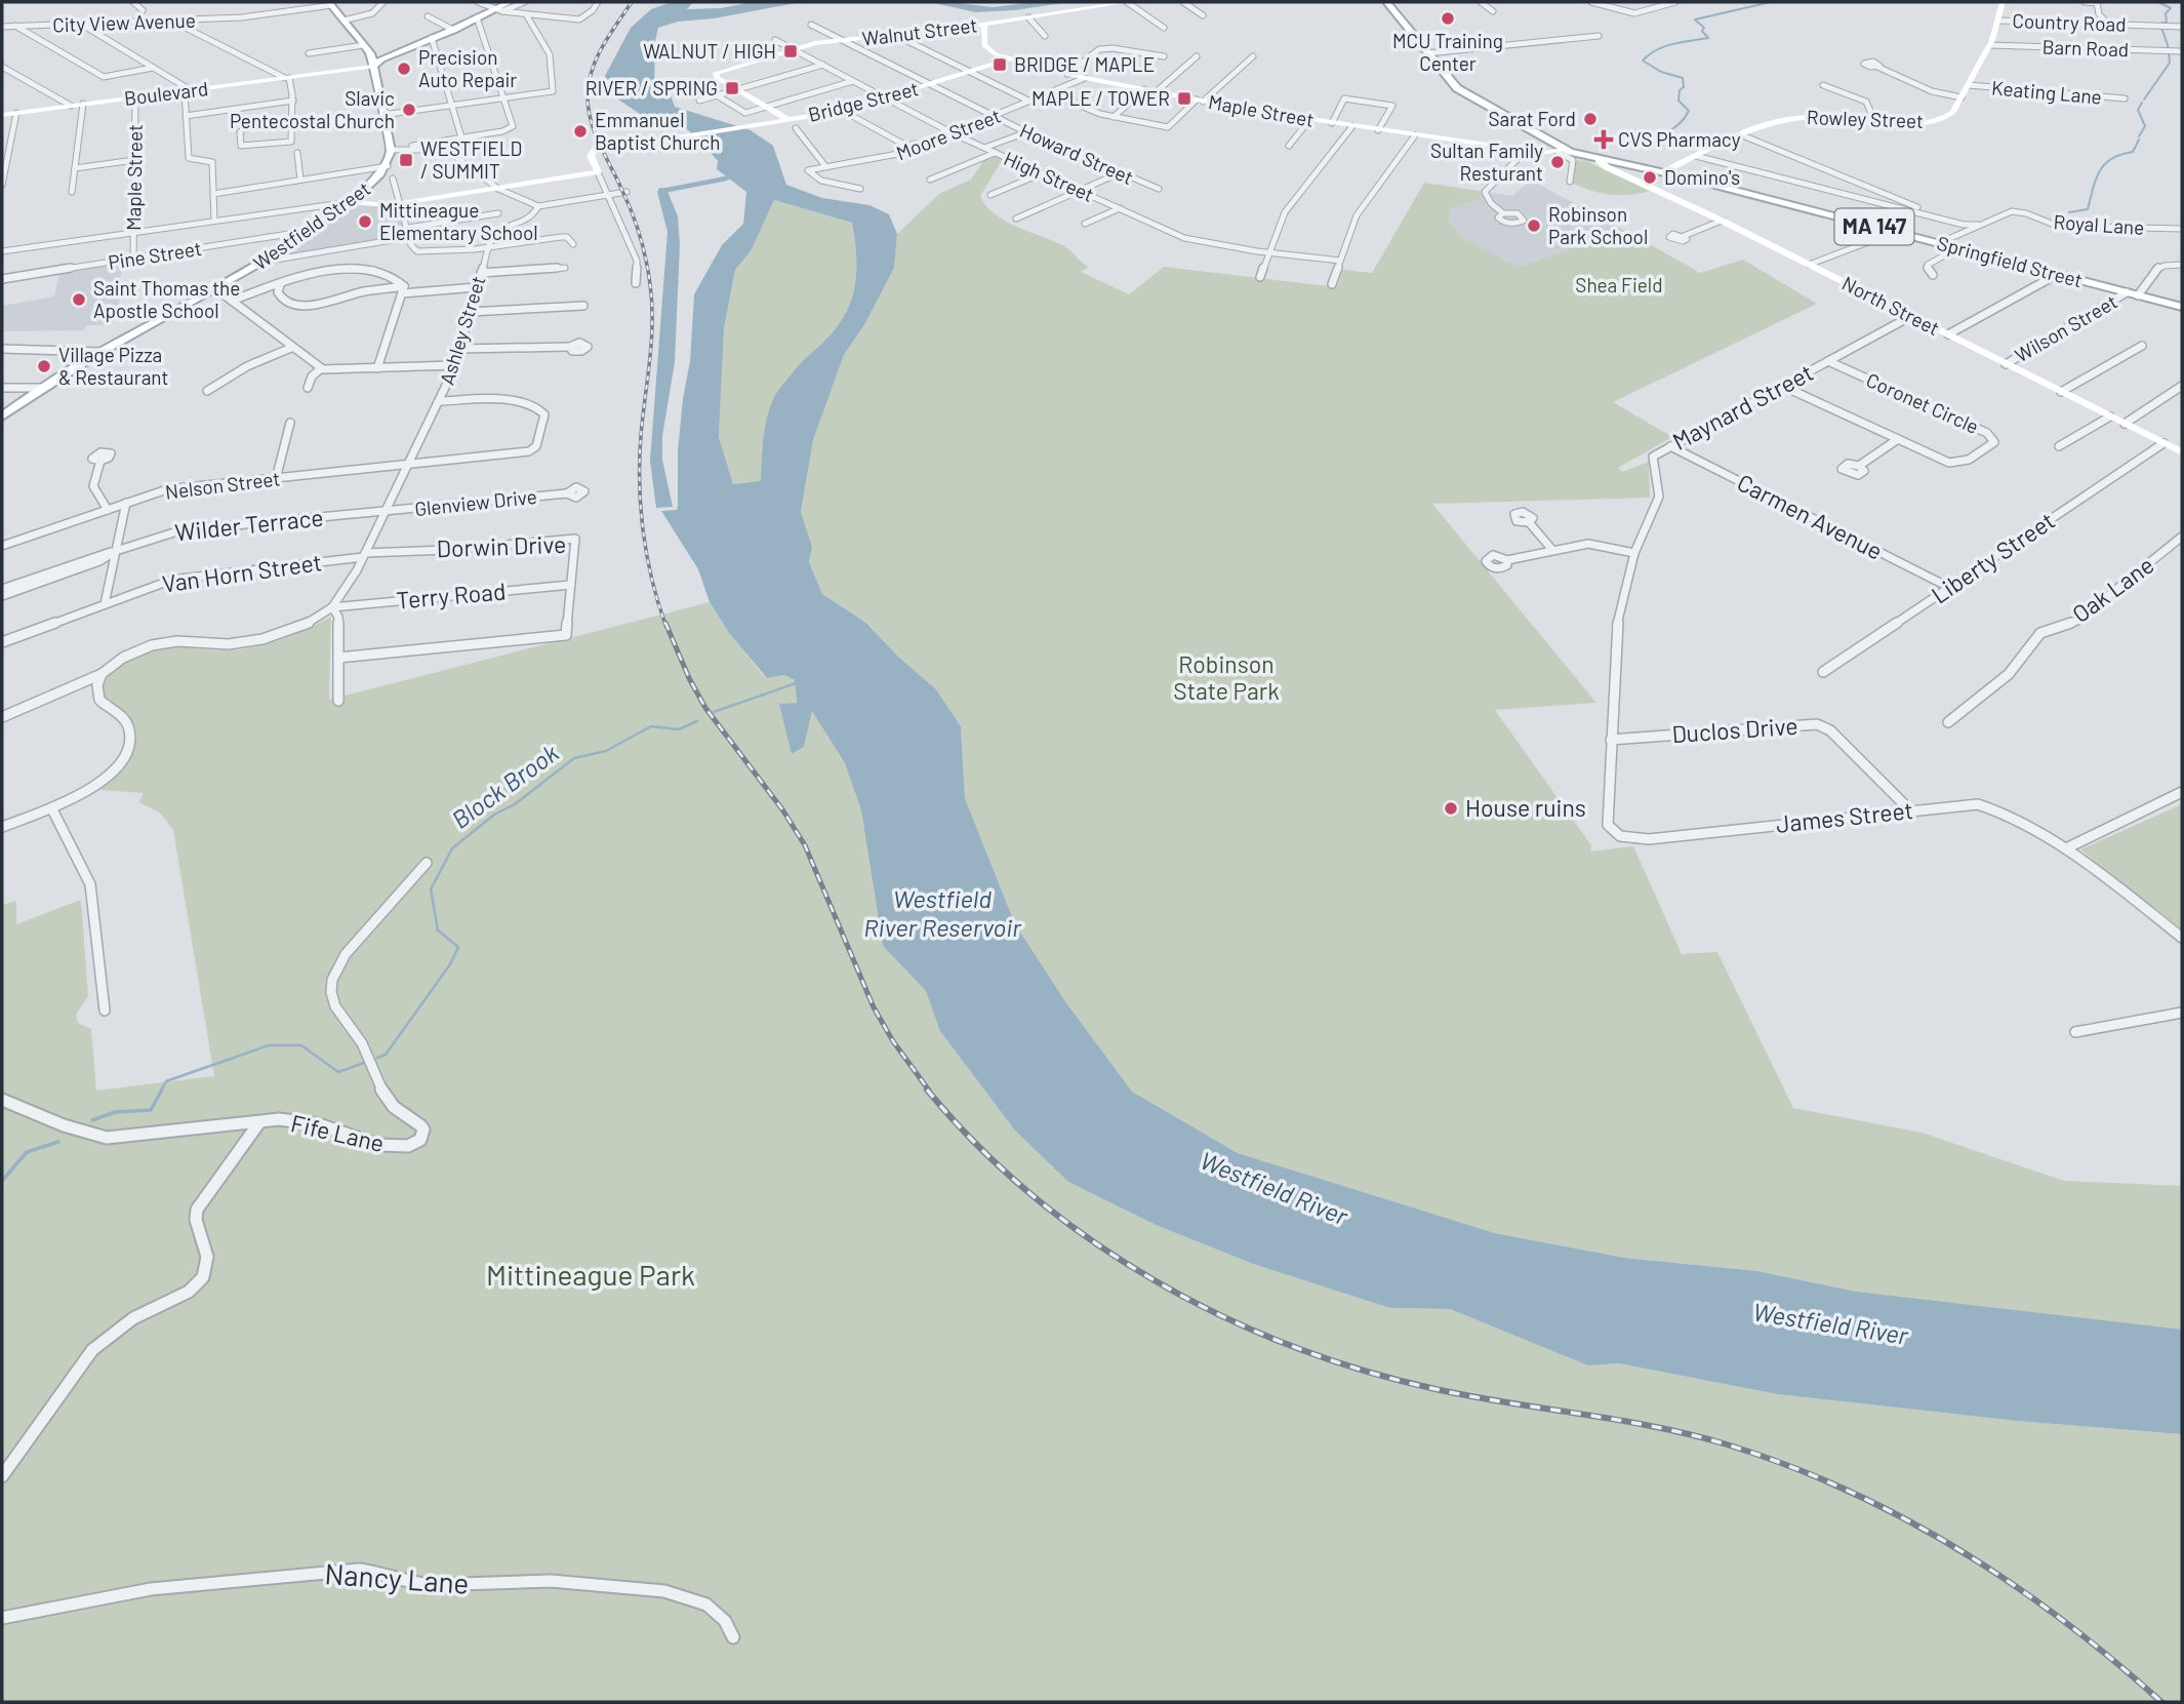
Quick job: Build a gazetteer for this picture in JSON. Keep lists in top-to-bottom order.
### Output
{
  "streets": {
    "main road": [
      "Walnut Street",
      "Boulevard",
      "Bridge Street",
      "Maple Street",
      "Rowley Street",
      "Westfield Street",
      "MA 147",
      "Springfield Street",
      "North Street"
    ],
    "street": [
      "City View Avenue",
      "Country Road",
      "Barn Road",
      "Keating Lane",
      "Moore Street",
      "Howard Street",
      "High Street",
      "Royal Lane",
      "Pine Street",
      "Wilson Street",
      "Ashley Street",
      "Coronet Circle",
      "Maynard Street",
      "Nelson Street",
      "Glenview Drive",
      "Carmen Avenue",
      "Wilder Terrace",
      "Dorwin Drive",
      "Liberty Street",
      "Van Horn Street",
      "Oak Lane",
      "Terry Road",
      "Duclos Drive",
      "James Street",
      "Fife Lane",
      "Nancy Lane"
    ]
  },
  "crossings": [
    ["City View Avenue", "Westfield Street"],
    ["Country Road", "Rowley Street"],
    ["Walnut Street", "Maple Street"],
    ["Walnut Street", "Howard Street"],
    ["Walnut Street", "High Street"],
    ["Barn Road", "Rowley Street"],
    ["Keating Lane", "Rowley Street"],
    ["Boulevard", "Maple Street"],
    ["Boulevard", "Westfield Street"],
    ["Bridge Street", "Maple Street"],
    ["Bridge Street", "Howard Street"],
    ["Bridge Street", "High Street"],
    ["Maple Street", "Moore Street"],
    ["Maple Street", "Pine Street"],
    ["Maple Street", "Springfield Street"],
    ["Rowley Street", "Springfield Street"],
    ["Moore Street", "Howard Street"],
    ["Moore Street", "High Street"],
    ["Royal Lane", "Springfield Street"],
    ["Westfield Street", "Pine Street"],
    ["Springfield Street", "North Street"],
    ["Springfield Street", "Wilson Street"],
    ["North Street", "Wilson Street"],
    ["North Street", "Maynard Street"],
    ["North Street", "Liberty Street"],
    ["Ashley Street", "Nelson Street"],
    ["Ashley Street", "Glenview Drive"],
    ["Ashley Street", "Wilder Terrace"],
    ["Ashley Street", "Dorwin Drive"],
    ["Ashley Street", "Van Horn Street"],
    ["Ashley Street", "Terry Road"],
    ["Coronet Circle", "Maynard Street"],
    ["Maynard Street", "Carmen Avenue"],
    ["Maynard Street", "Duclos Drive"],
    ["Maynard Street", "James Street"],
    ["Glenview Drive", "Wilder Terrace"],
    ["Carmen Avenue", "Liberty Street"],
    ["Dorwin Drive", "Van Horn Street"],
    ["Dorwin Drive", "Terry Road"],
    ["Duclos Drive", "James Street"]
  ],
  "water": ["Block Brook", "Westfield River Reservoir", "Westfield River"],
  "parks": ["Shea Field", "Robinson State Park", "Mittineague Park"],
  "places": {
    "other": [
      "MCU Training Center",
      "Precision Auto Repair",
      "Slavic Pentecostal Church",
      "Sarat Ford",
      "Emmanuel Baptist Church",
      "Sultan Family Resturant",
      "Domino's",
      "Mittineague Elementary School",
      "Robinson Park School",
      "Saint Thomas the Apostle School",
      "Village Pizza & Restaurant",
      "House ruins"
    ],
    "transit": [
      "WALNUT / HIGH",
      "BRIDGE / MAPLE",
      "RIVER / SPRING",
      "MAPLE / TOWER",
      "WESTFIELD / SUMMIT"
    ],
    "health": ["CVS Pharmacy"]
  }
}
